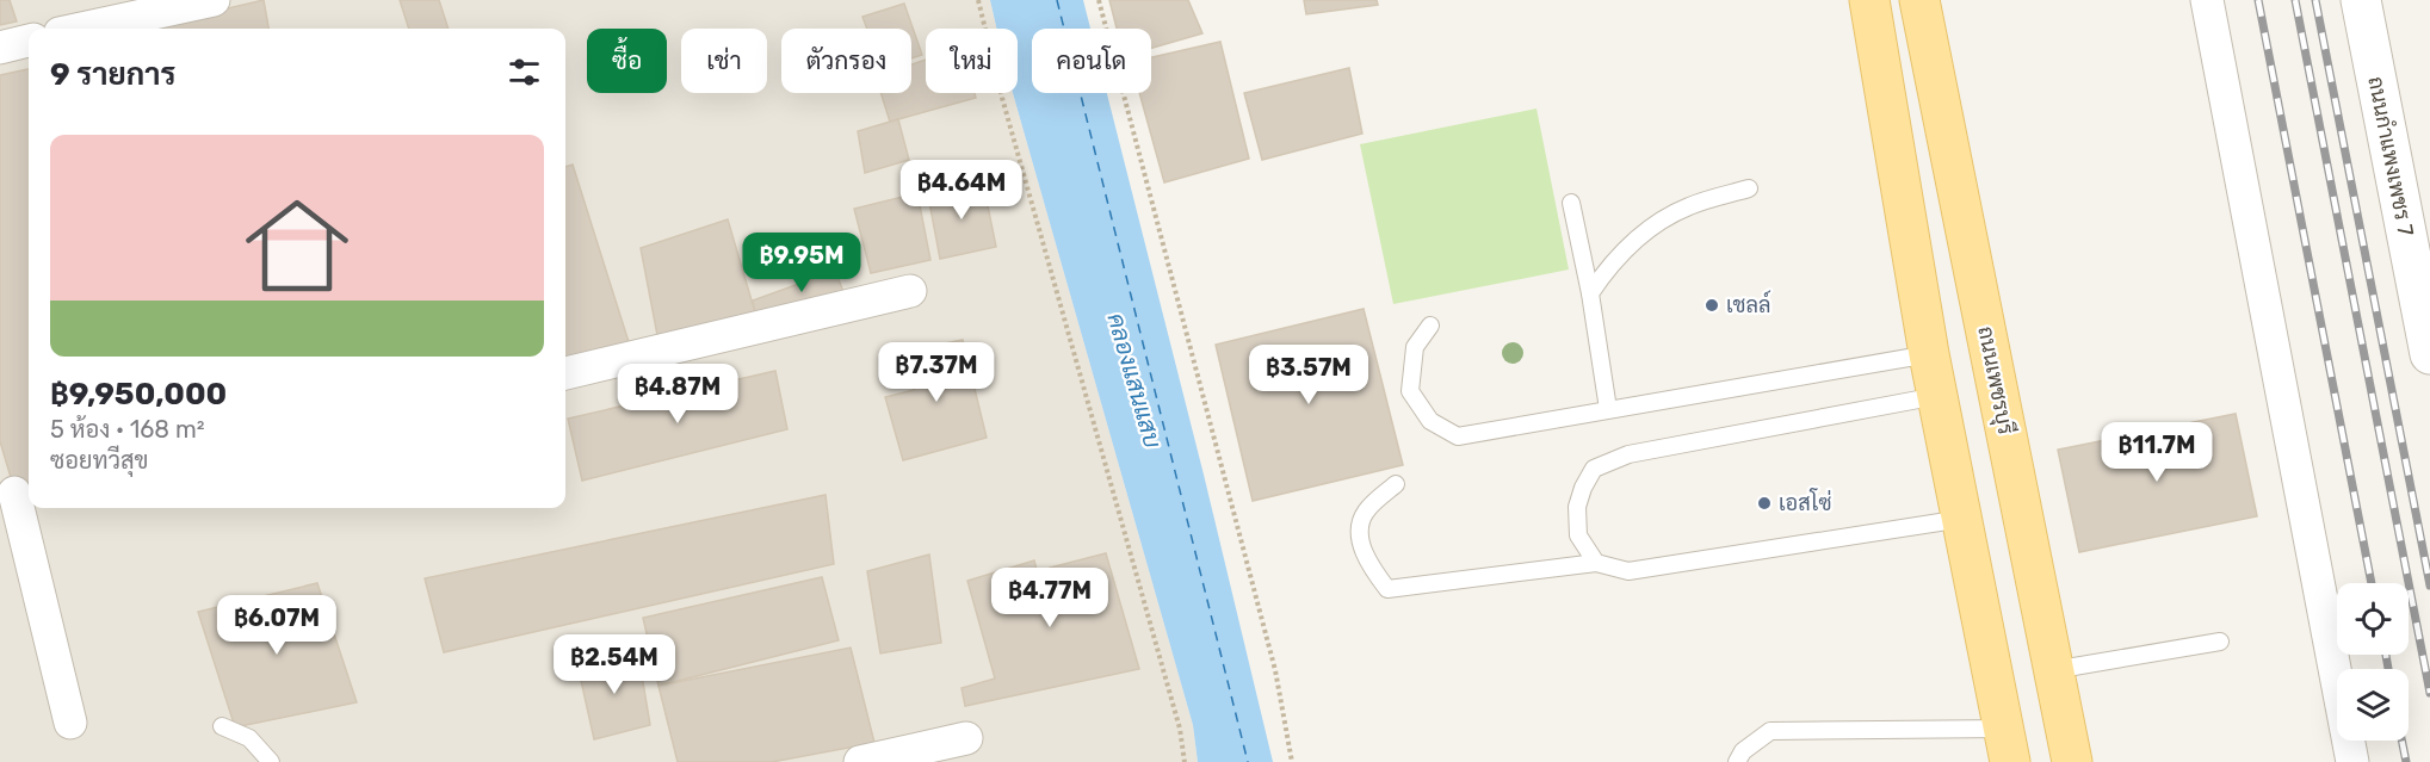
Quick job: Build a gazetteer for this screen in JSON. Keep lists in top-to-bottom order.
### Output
{
  "streets": {
    "main road": ["ถนนเพชรบุรี"],
    "street": ["ถนนกำแพงเพชร 7"]
  },
  "water": ["คลองแสนแสบ"],
  "places": ["เชลล์", "เอสโซ่"],
  "page": {
    "chip": [
      "ซื้อ",
      "เช่า",
      "ตัวกรอง",
      "ใหม่",
      "คอนโด"
    ],
    "heading": "9 รายการ",
    "list": [
      {
        "name": "฿9,950,000",
        "note": "5 ห้อง · 168 m² · ซอยทวีสุข"
      }
    ],
    "price": [
      "฿4.64M",
      "฿9.95M",
      "฿7.37M",
      "฿3.57M",
      "฿4.87M",
      "฿11.7M",
      "฿4.77M",
      "฿6.07M",
      "฿2.54M"
    ]
  }
}
